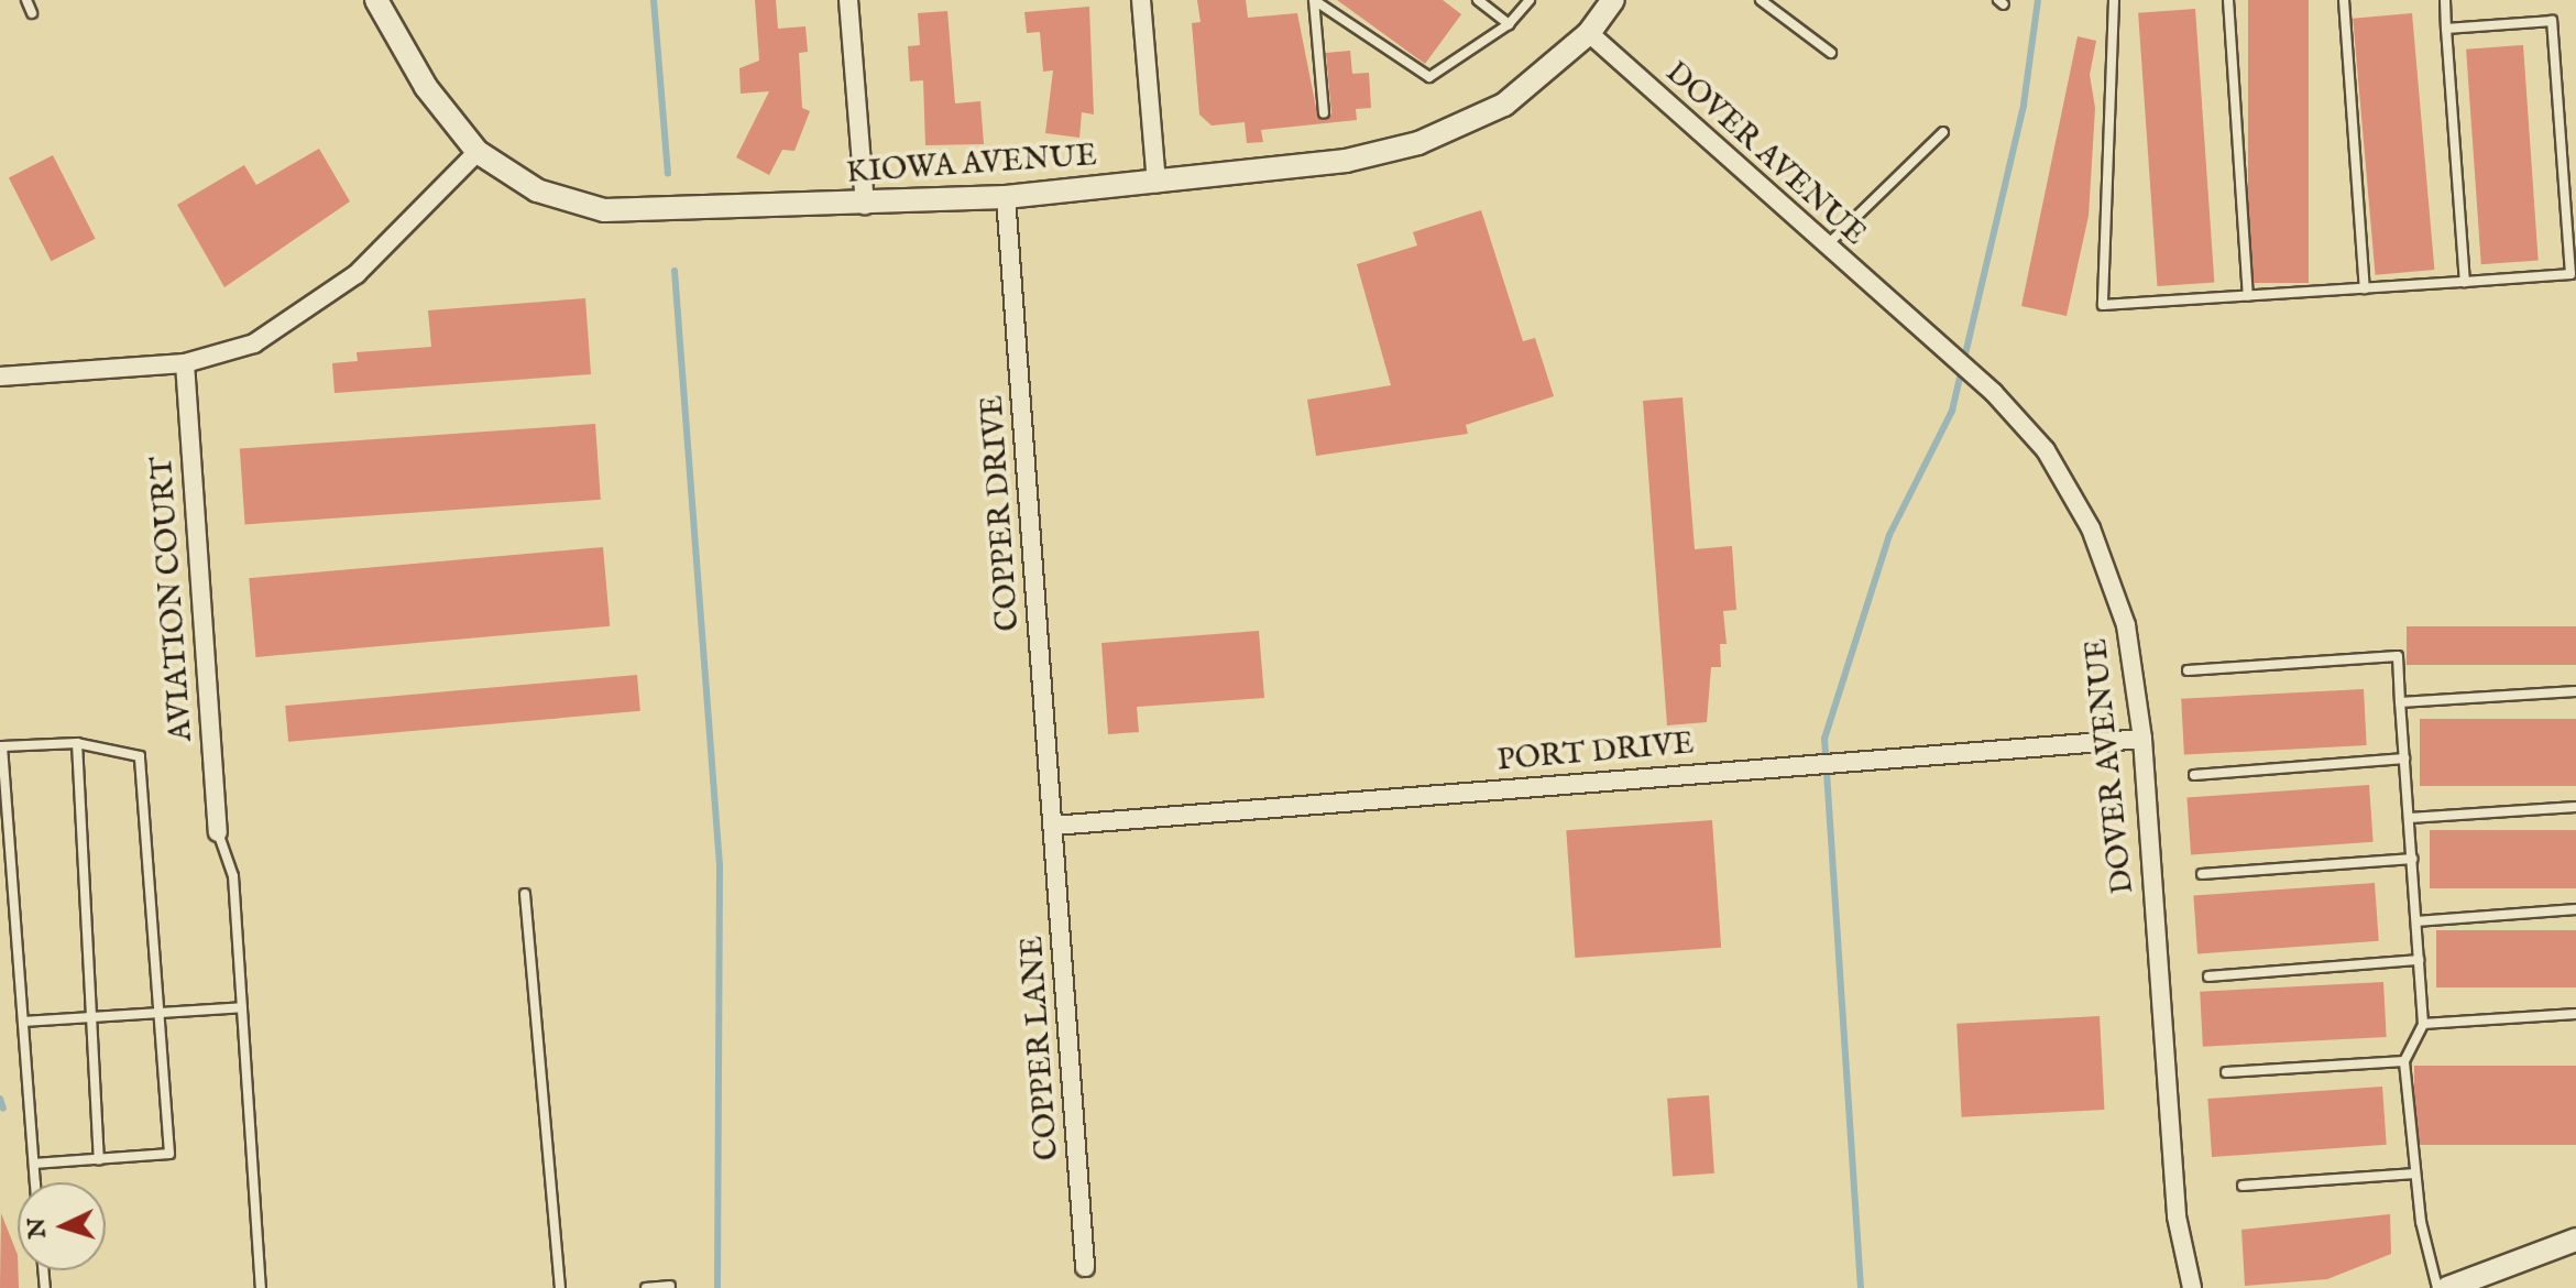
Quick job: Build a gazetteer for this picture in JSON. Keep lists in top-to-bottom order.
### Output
{
  "streets": {
    "street": [
      "DOVER AVENUE",
      "KIOWA AVENUE",
      "COPPER DRIVE",
      "AVIATION COURT",
      "PORT DRIVE",
      "COPPER LANE"
    ]
  },
  "crossings": [
    ["DOVER AVENUE", "KIOWA AVENUE"],
    ["DOVER AVENUE", "PORT DRIVE"],
    ["KIOWA AVENUE", "COPPER DRIVE"],
    ["COPPER DRIVE", "PORT DRIVE"],
    ["COPPER DRIVE", "COPPER LANE"],
    ["PORT DRIVE", "COPPER LANE"]
  ],
  "north": "left"
}
